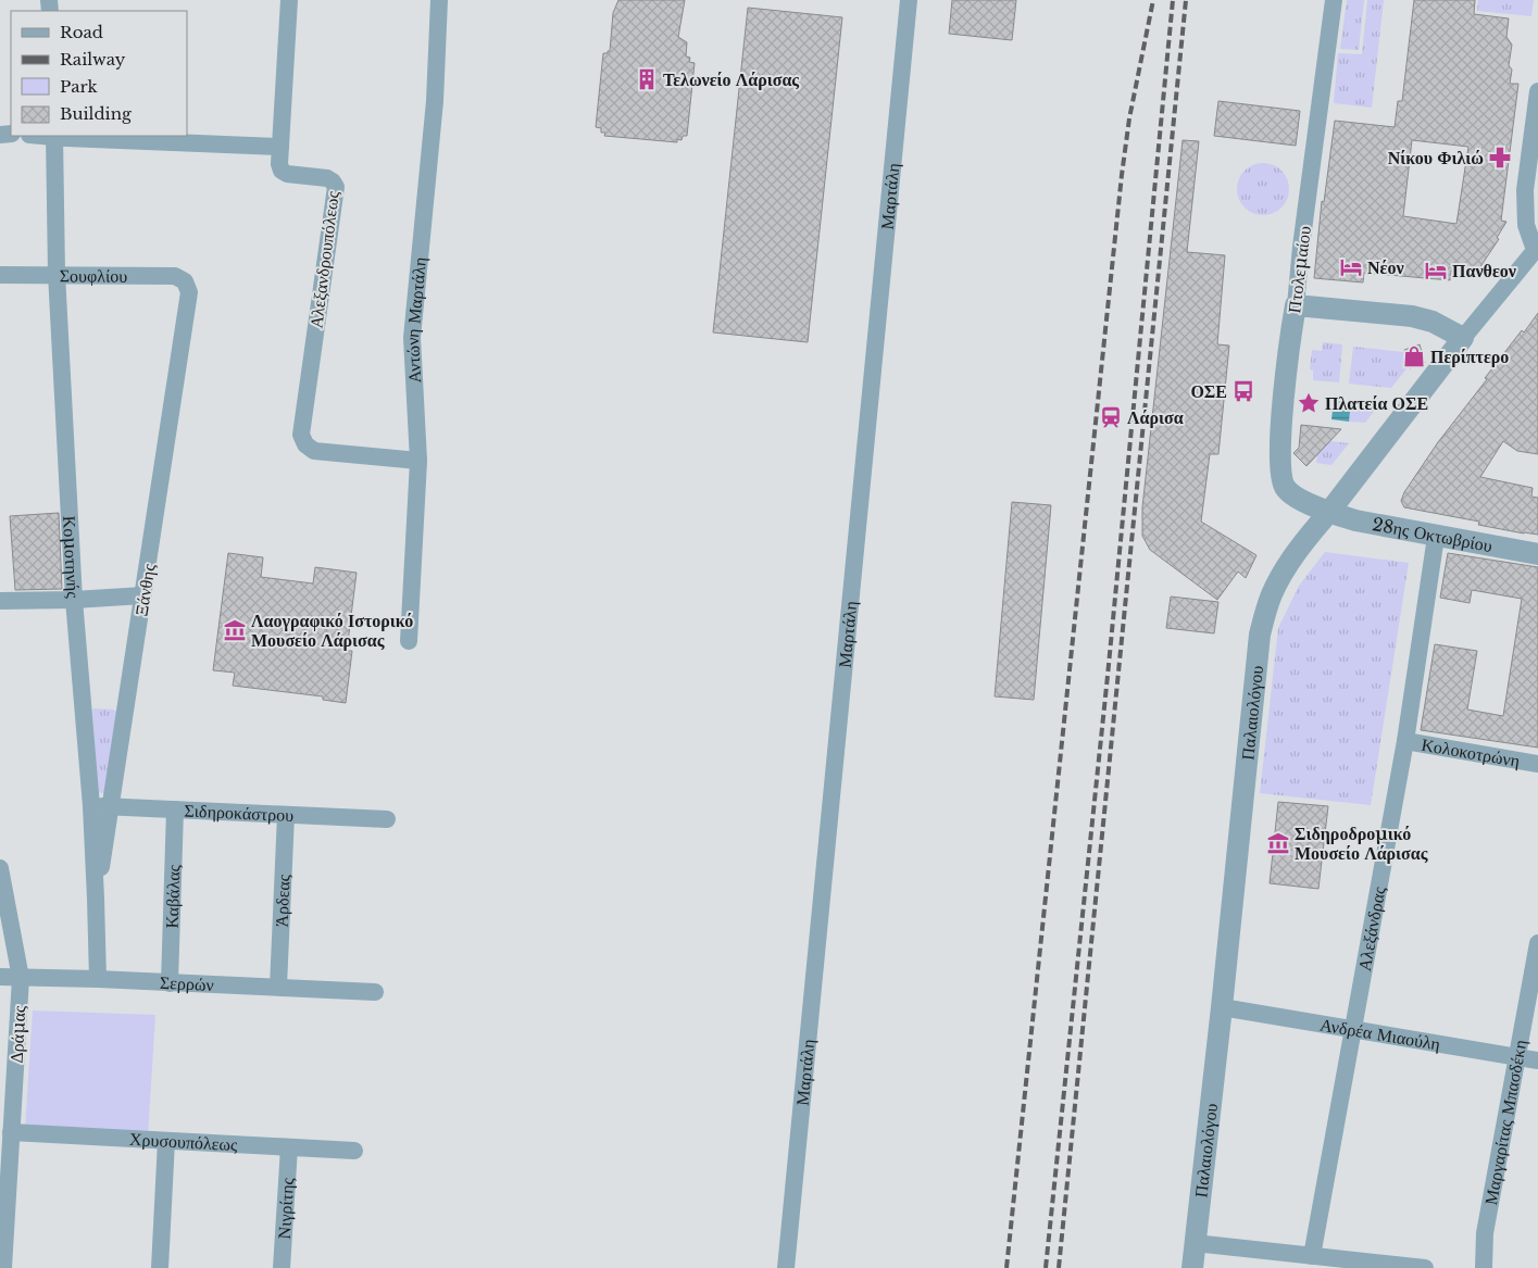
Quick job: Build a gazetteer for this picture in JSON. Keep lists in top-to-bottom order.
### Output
{
  "streets": {
    "street": [
      "Μαρτάλη",
      "Αλεξανδρουπόλεως",
      "Πτολεμαίου",
      "Σουφλίου",
      "Αντώνη Μαρτάλη",
      "28ης Οκτωβρίου",
      "Κομοτηνής",
      "Ξάνθης",
      "Παλαιολόγου",
      "Κολοκοτρώνη",
      "Σιδηροκάστρου",
      "Καβάλας",
      "Άρδεας",
      "Αλεξάνδρας",
      "Σερρών",
      "Ανδρέα Μιαούλη",
      "Δράμας",
      "Μαργαρίτας Μπασδέκη",
      "Χρυσουπόλεως",
      "Νιγρίτης"
    ]
  },
  "crossings": [
    ["Αλεξανδρουπόλεως", "Αντώνη Μαρτάλη"],
    ["Πτολεμαίου", "28ης Οκτωβρίου"],
    ["Πτολεμαίου", "Παλαιολόγου"],
    ["Σουφλίου", "Κομοτηνής"],
    ["Σουφλίου", "Ξάνθης"],
    ["28ης Οκτωβρίου", "Παλαιολόγου"],
    ["28ης Οκτωβρίου", "Αλεξάνδρας"],
    ["Κομοτηνής", "Ξάνθης"],
    ["Κομοτηνής", "Σιδηροκάστρου"],
    ["Κομοτηνής", "Σερρών"],
    ["Ξάνθης", "Σιδηροκάστρου"],
    ["Παλαιολόγου", "Ανδρέα Μιαούλη"],
    ["Κολοκοτρώνη", "Αλεξάνδρας"],
    ["Σιδηροκάστρου", "Καβάλας"],
    ["Σιδηροκάστρου", "Άρδεας"],
    ["Καβάλας", "Σερρών"],
    ["Άρδεας", "Σερρών"],
    ["Αλεξάνδρας", "Ανδρέα Μιαούλη"],
    ["Σερρών", "Δράμας"],
    ["Ανδρέα Μιαούλη", "Μαργαρίτας Μπασδέκη"],
    ["Δράμας", "Χρυσουπόλεως"],
    ["Χρυσουπόλεως", "Νιγρίτης"]
  ],
  "places": {
    "building": ["Τελωνείο Λάρισας"],
    "pharmacy": ["Νίκου Φιλιώ"],
    "hotel": ["Νέον", "Πανθεον"],
    "shop": ["Περίπτερο"],
    "bus stop": ["ΟΣΕ"],
    "place": ["Πλατεία ΟΣΕ"],
    "station": ["Λάρισα"],
    "museum": ["Λαογραφικό Ιστορικό Μουσείο Λάρισας", "Σιδηροδρομικό Μουσείο Λάρισας"]
  },
  "legend": [
    "Road",
    "Railway",
    "Park",
    "Building"
  ]
}
